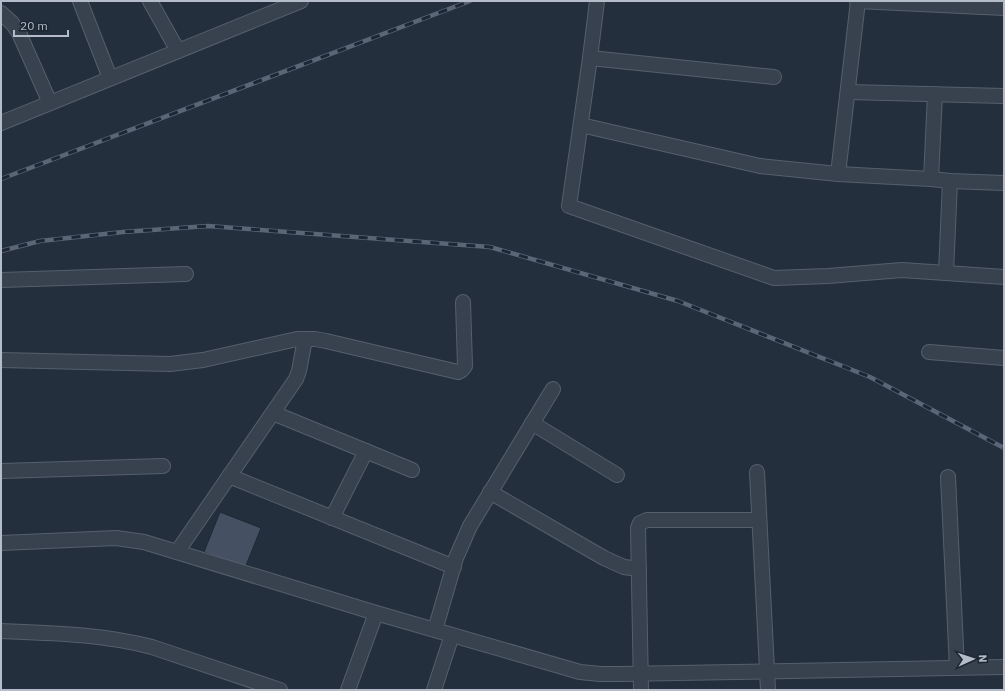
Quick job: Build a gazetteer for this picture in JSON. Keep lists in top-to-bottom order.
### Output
{
  "scale_bar": "20 m",
  "north": "right"
}
